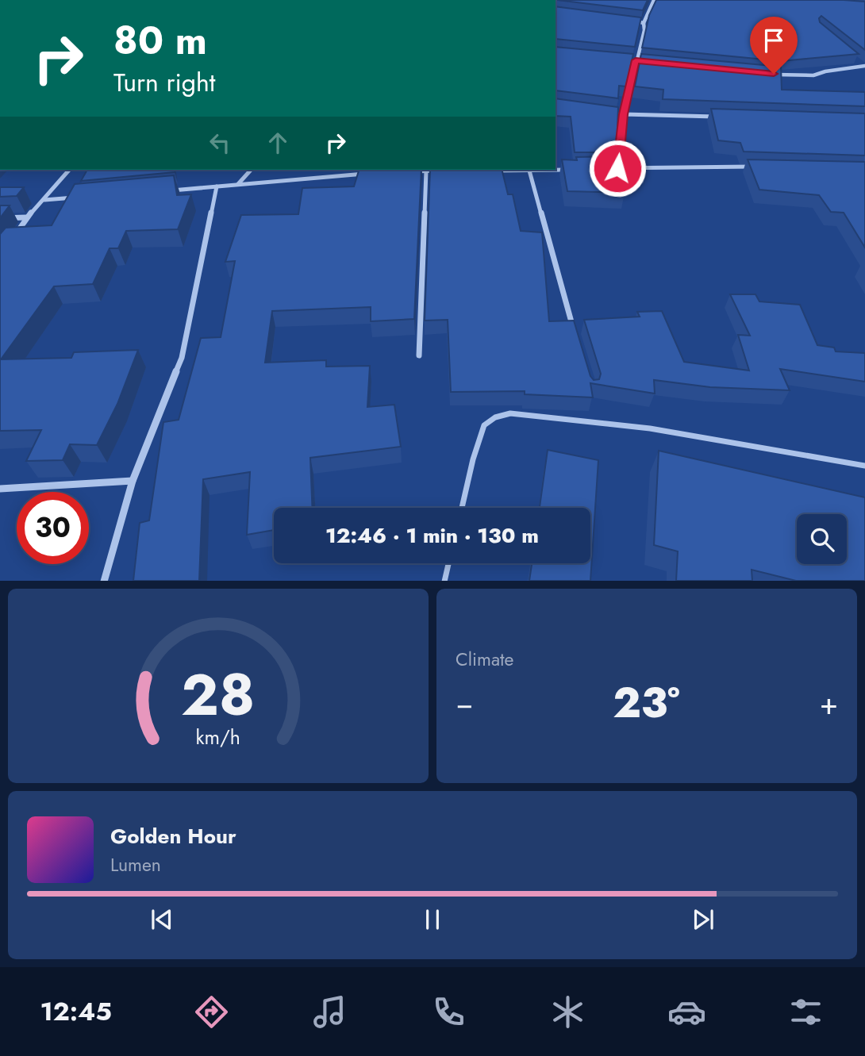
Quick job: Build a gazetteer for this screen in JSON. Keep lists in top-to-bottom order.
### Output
{
  "page": {
    "turn": ["80 m", "Turn right"],
    "limit": "30",
    "trip": "12:46 · 1 min · 130 m",
    "tile": "Climate",
    "heat": ["−", "23°", "+"],
    "song": ["Golden Hour", "Lumen"],
    "tabs": "12:45",
    "gauge": ["28", "km/h"]
  }
}
